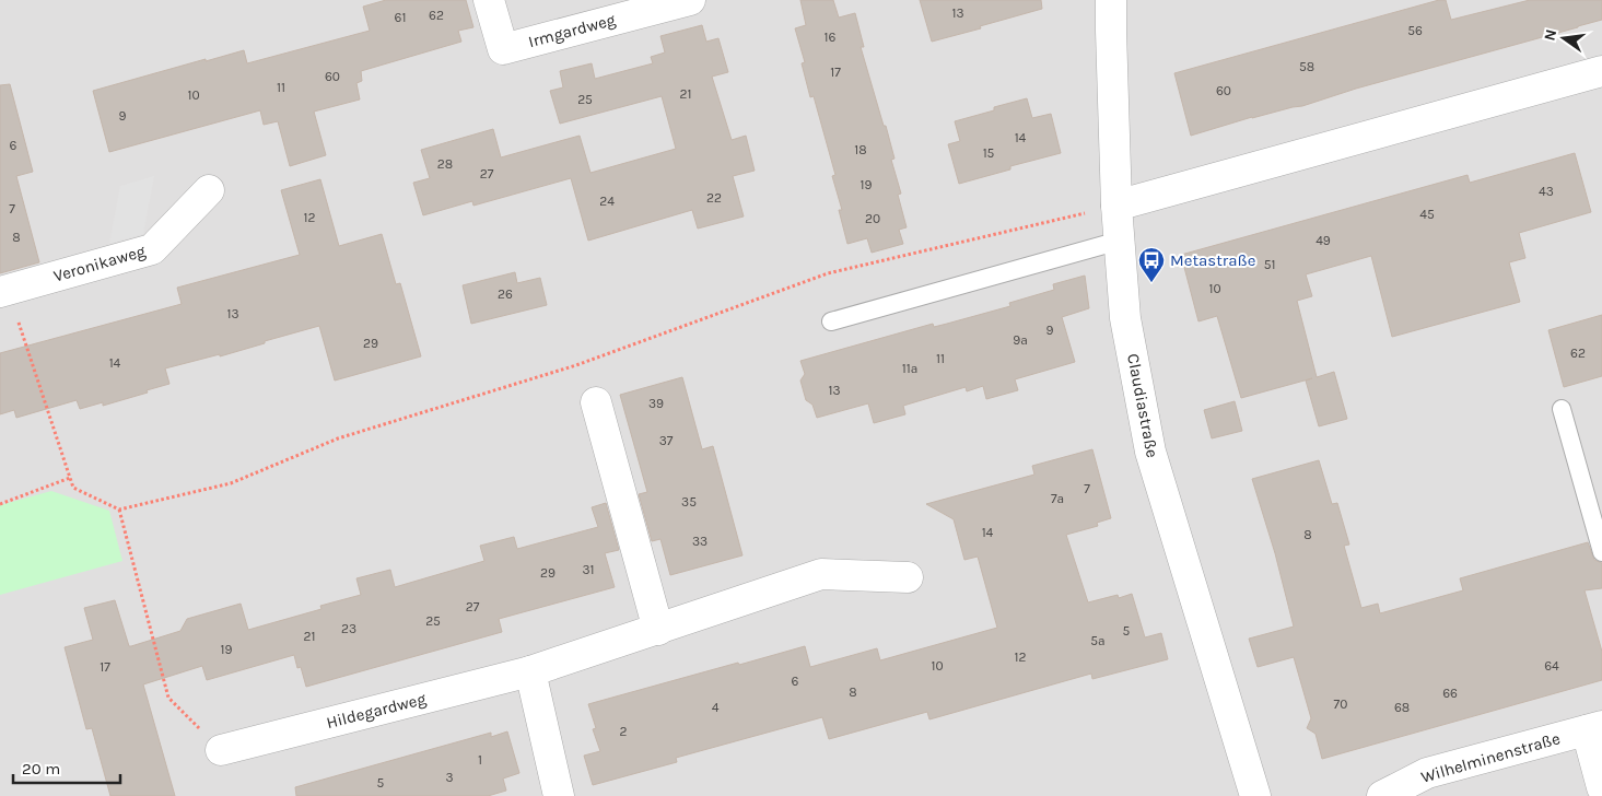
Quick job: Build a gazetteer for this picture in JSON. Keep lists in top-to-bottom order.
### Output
{
  "streets": {
    "street": [
      "Irmgardweg",
      "Veronikaweg",
      "Claudiastraße",
      "Hildegardweg",
      "Wilhelminenstraße"
    ]
  },
  "places": {
    "bus stop": ["Metastraße"]
  },
  "house_numbers": [
    "13",
    "62",
    "61",
    "56",
    "16",
    "58",
    "17",
    "60",
    "11",
    "60",
    "21",
    "10",
    "25",
    "9",
    "14",
    "6",
    "18",
    "15",
    "28",
    "27",
    "19",
    "43",
    "22",
    "24",
    "7",
    "45",
    "12",
    "20",
    "8",
    "49",
    "51",
    "10",
    "26",
    "13",
    "9",
    "9a",
    "29",
    "62",
    "11",
    "14",
    "11a",
    "13",
    "39",
    "37",
    "7",
    "7a",
    "35",
    "14",
    "8",
    "33",
    "31",
    "29",
    "27",
    "25",
    "23",
    "5",
    "21",
    "5a",
    "19",
    "12",
    "10",
    "64",
    "17",
    "6",
    "8",
    "66",
    "70",
    "4",
    "68",
    "2",
    "1",
    "3",
    "5"
  ],
  "scale_bar": "20 m",
  "north": "left"
}
